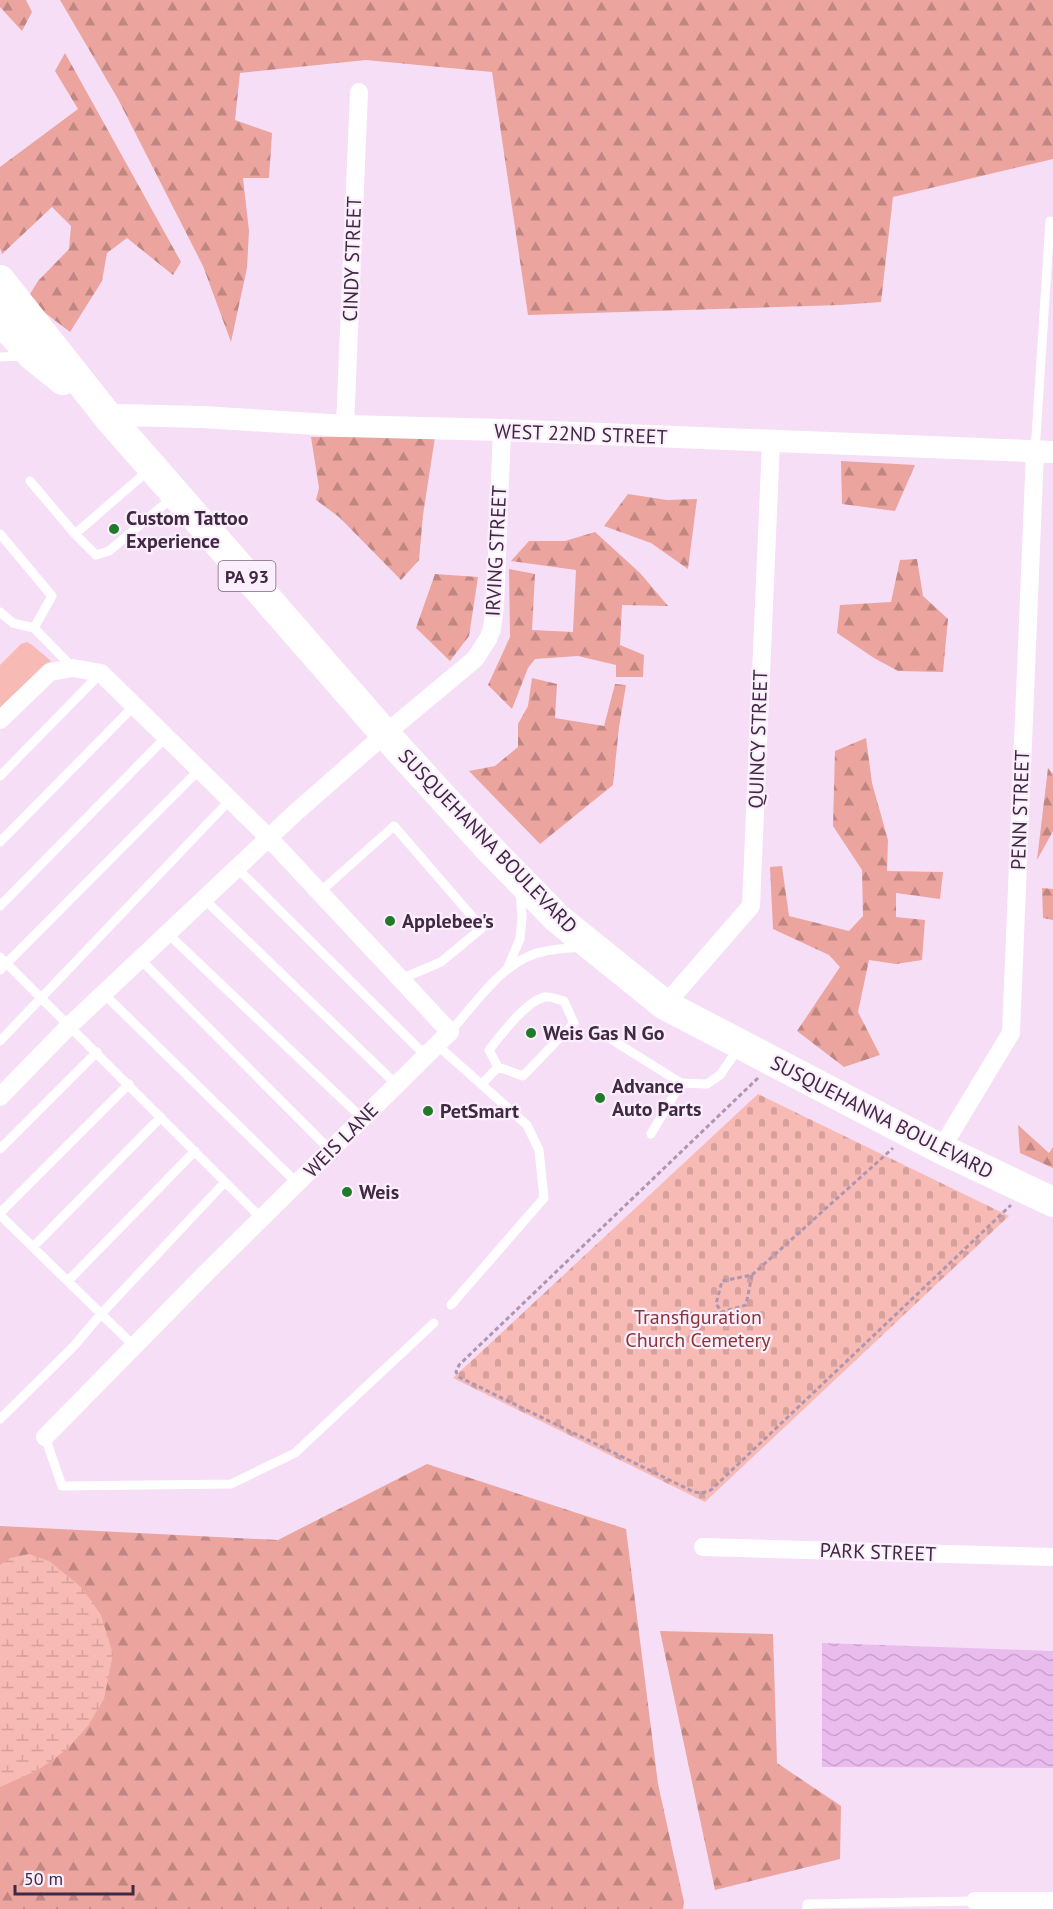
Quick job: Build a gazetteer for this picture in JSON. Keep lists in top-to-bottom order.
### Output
{
  "streets": {
    "highway": ["PA 93", "SUSQUEHANNA BOULEVARD"],
    "street": [
      "CINDY STREET",
      "WEST 22ND STREET",
      "IRVING STREET",
      "QUINCY STREET",
      "PENN STREET",
      "WEIS LANE",
      "PARK STREET"
    ]
  },
  "crossings": [
    ["CINDY STREET", "WEST 22ND STREET"],
    ["WEST 22ND STREET", "IRVING STREET"],
    ["WEST 22ND STREET", "QUINCY STREET"],
    ["WEST 22ND STREET", "PENN STREET"],
    ["WEST 22ND STREET", "SUSQUEHANNA BOULEVARD"],
    ["IRVING STREET", "SUSQUEHANNA BOULEVARD"],
    ["QUINCY STREET", "SUSQUEHANNA BOULEVARD"],
    ["PENN STREET", "SUSQUEHANNA BOULEVARD"]
  ],
  "parks": ["Transfiguration Church Cemetery"],
  "places": [
    "Custom Tattoo Experience",
    "Applebee's",
    "Weis Gas N Go",
    "Advance Auto Parts",
    "PetSmart",
    "Weis"
  ],
  "scale_bar": "50 m"
}
